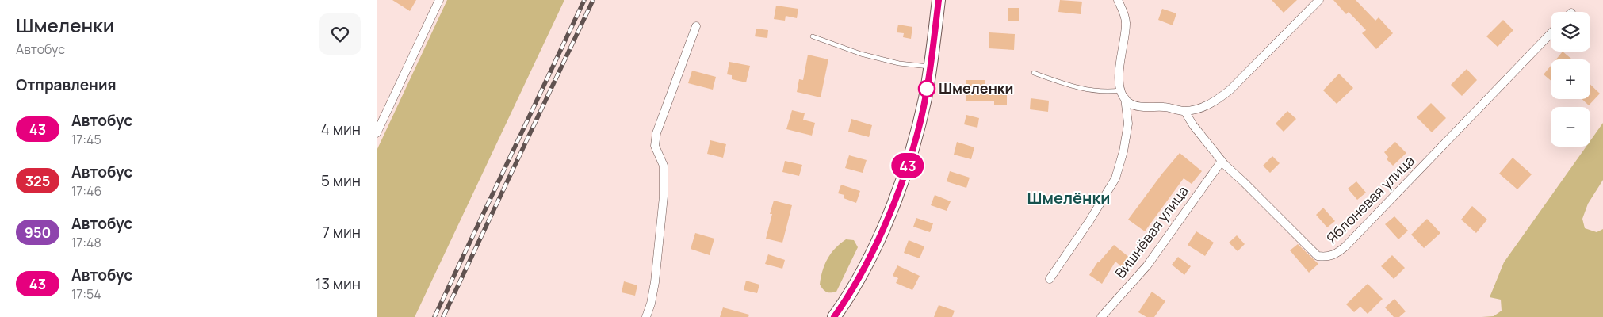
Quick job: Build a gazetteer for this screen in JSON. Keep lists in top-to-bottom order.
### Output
{
  "streets": {
    "street": ["Яблоневая улица", "Вишнёвая улица"]
  },
  "crossings": [
    ["Яблоневая улица", "Вишнёвая улица"]
  ],
  "districts": ["Шмелёнки"],
  "places": ["Шмеленки"],
  "lines": ["bus line 43"],
  "page": {
    "heading": [
      ["Шмеленки", "Автобус"],
      "Отправления"
    ],
    "on_map": "43",
    "map_buttons": ["+", "−"],
    "list": [
      {
        "mark": "43",
        "name": "Автобус",
        "note": "17:45",
        "value": "4 мин"
      },
      {
        "mark": "325",
        "name": "Автобус",
        "note": "17:46",
        "value": "5 мин"
      },
      {
        "mark": "950",
        "name": "Автобус",
        "note": "17:48",
        "value": "7 мин"
      },
      {
        "mark": "43",
        "name": "Автобус",
        "note": "17:54",
        "value": "13 мин"
      }
    ]
  }
}
